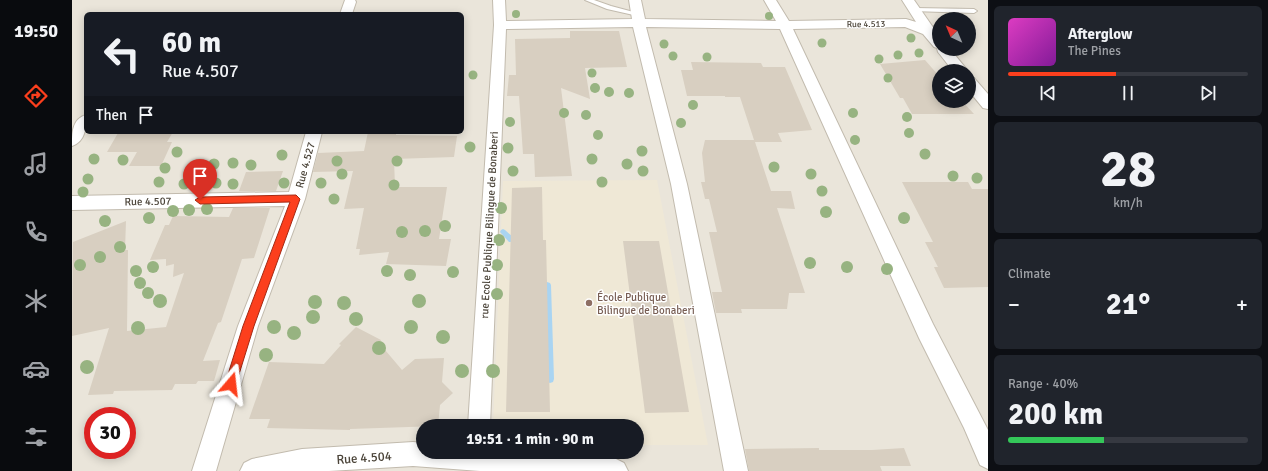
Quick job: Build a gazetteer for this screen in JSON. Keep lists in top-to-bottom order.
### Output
{
  "streets": {
    "street": [
      "Rue 4.513",
      "Rue 4.527",
      "Rue 4.507",
      "rue Ecole Publique Bilingue de Bonaberi",
      "Rue 4.504"
    ]
  },
  "crossings": [
    ["Rue 4.513", "rue Ecole Publique Bilingue de Bonaberi"],
    ["Rue 4.527", "Rue 4.507"]
  ],
  "places": ["École Publique Bilingue de Bonaberi"],
  "north": "top left",
  "page": {
    "tabs": "19:50",
    "turn": ["60 m", "Rue 4.507"],
    "song": ["Afterglow", "The Pines"],
    "then": "Then",
    "tile": [
      ["28", "km/h"],
      "Climate",
      ["Range · 40%", "200 km"]
    ],
    "heat": ["−", "21°", "+"],
    "limit": "30",
    "trip": "19:51 · 1 min · 90 m"
  }
}
